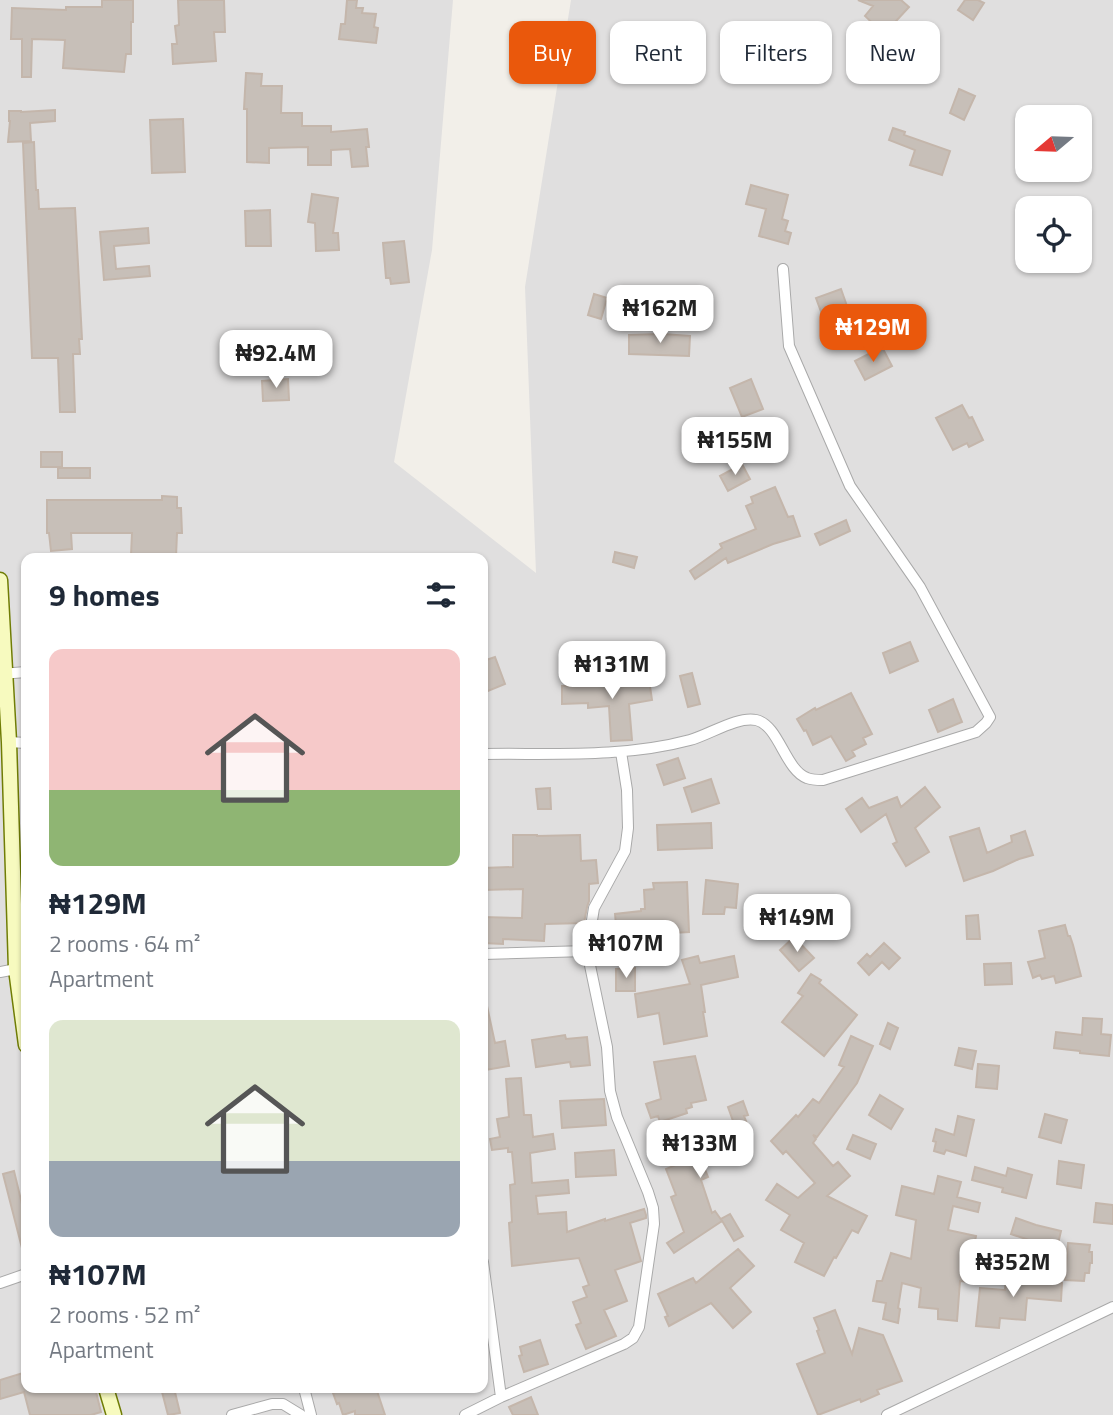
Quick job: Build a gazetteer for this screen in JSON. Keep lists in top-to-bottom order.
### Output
{
  "north": "left",
  "page": {
    "chip": [
      "Buy",
      "Rent",
      "Filters",
      "New"
    ],
    "price": [
      "₦162M",
      "₦129M",
      "₦92.4M",
      "₦155M",
      "₦131M",
      "₦149M",
      "₦107M",
      "₦133M",
      "₦352M"
    ],
    "heading": "9 homes",
    "list": [
      {
        "name": "₦129M",
        "note": "2 rooms · 64 m² · Apartment"
      },
      {
        "name": "₦107M",
        "note": "2 rooms · 52 m² · Apartment"
      }
    ]
  }
}
